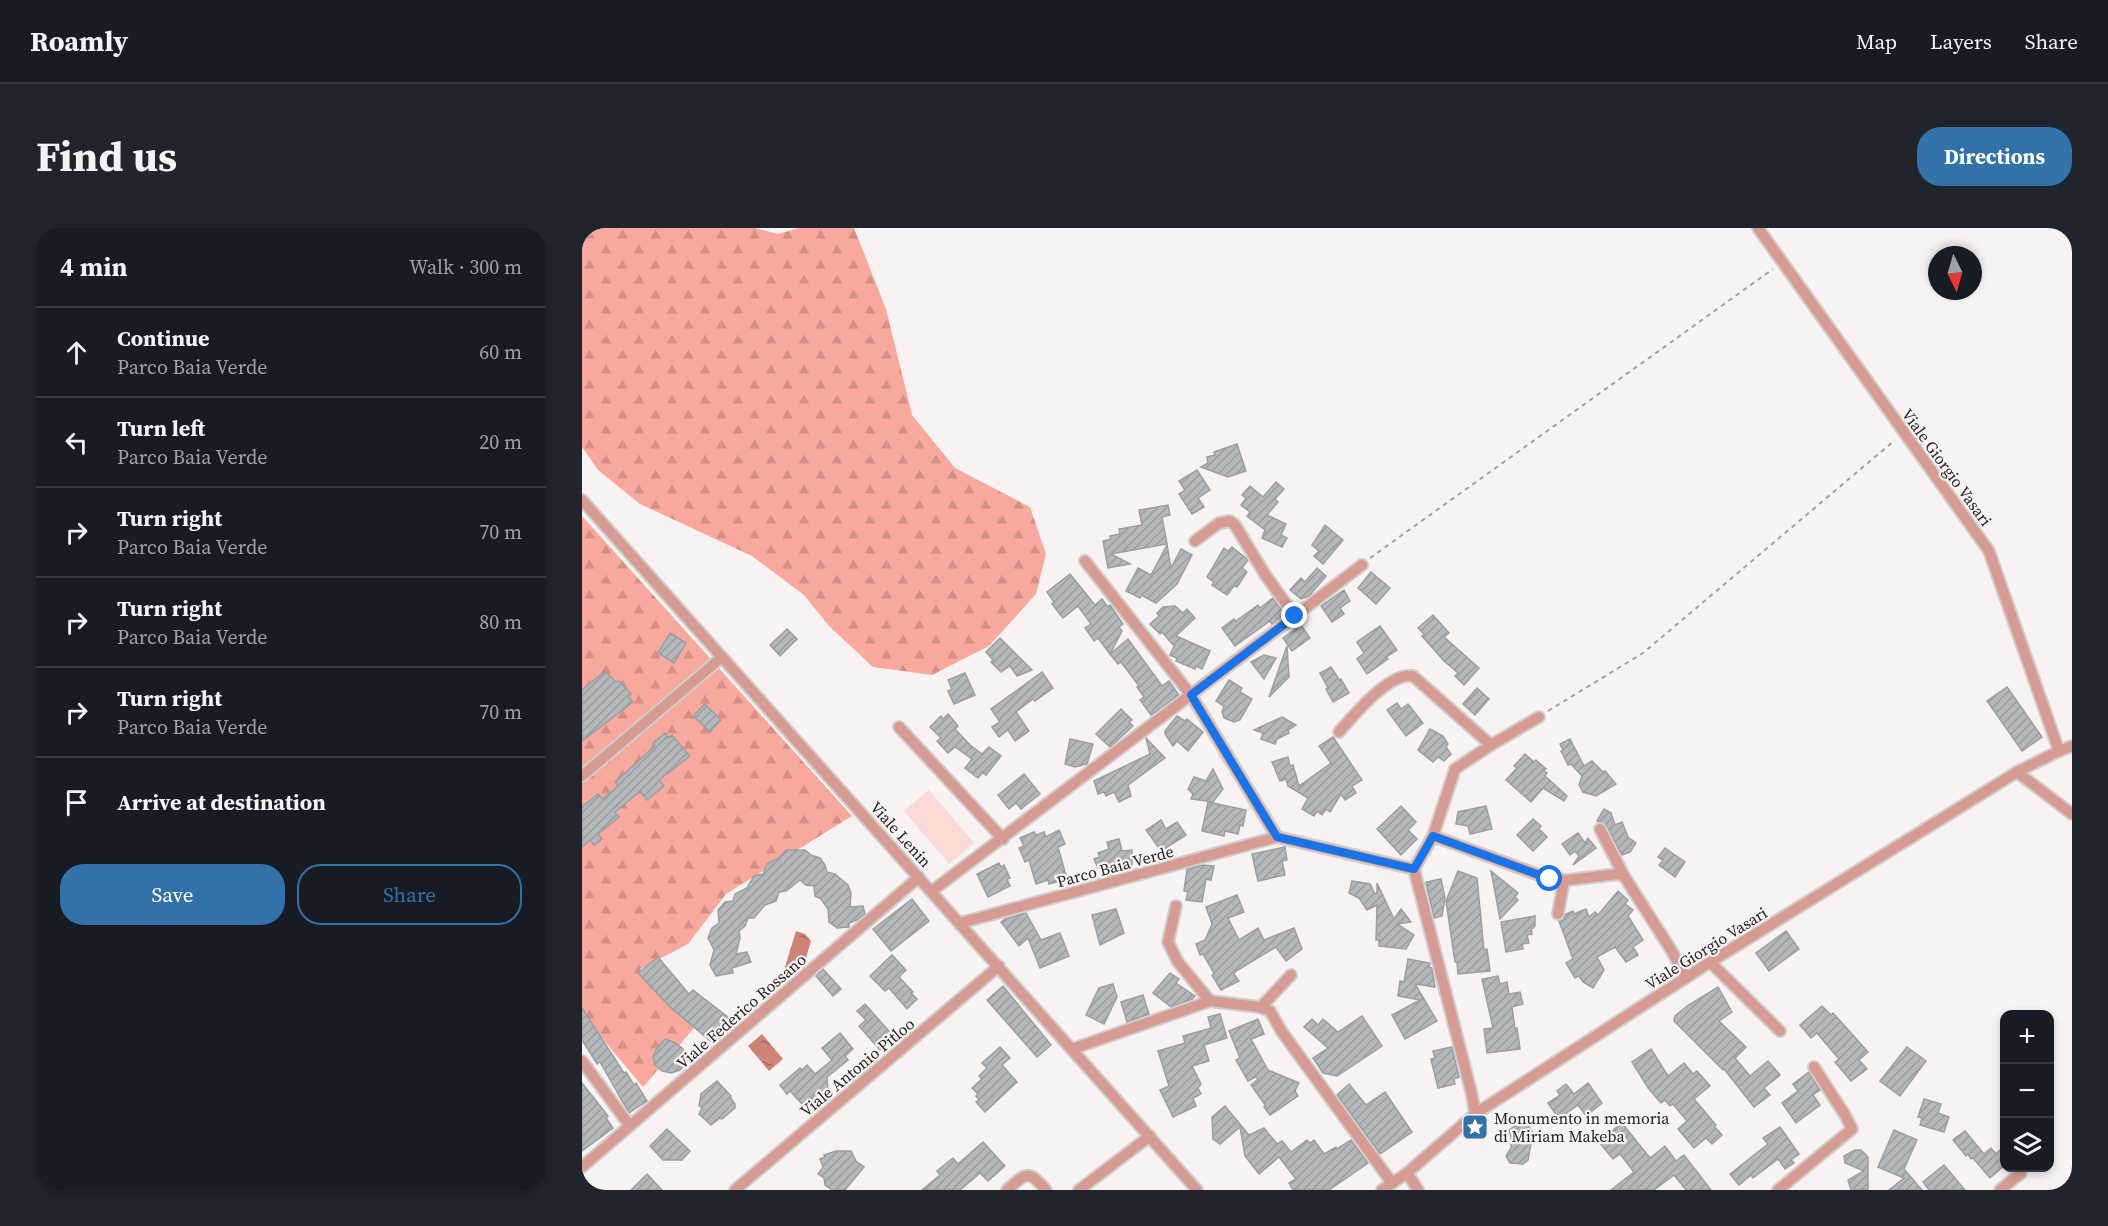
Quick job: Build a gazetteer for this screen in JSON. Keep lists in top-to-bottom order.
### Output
{
  "streets": {
    "street": [
      "Viale Giorgio Vasari",
      "Viale Lenin",
      "Parco Baia Verde",
      "Viale Federico Rossano",
      "Viale Antonio Pitloo"
    ]
  },
  "crossings": [
    ["Viale Lenin", "Parco Baia Verde"],
    ["Viale Lenin", "Viale Federico Rossano"],
    ["Viale Lenin", "Viale Antonio Pitloo"]
  ],
  "places": {
    "place": ["Monumento in memoria di Miriam Makeba"]
  },
  "north": "bottom",
  "page": {
    "header": "Roamly",
    "nav": ["Map", "Layers", "Share"],
    "title": "Find us",
    "buttons": [
      "Directions",
      ["Save", "Share"]
    ],
    "heading": ["4 min", "Walk · 300 m"],
    "list": [
      ["Continue", "Parco Baia Verde", "60 m"],
      ["Turn left", "Parco Baia Verde", "20 m"],
      ["Turn right", "Parco Baia Verde", "70 m"],
      ["Turn right", "Parco Baia Verde", "80 m"],
      ["Turn right", "Parco Baia Verde", "70 m"],
      "Arrive at destination"
    ],
    "map_buttons": ["+", "−"]
  }
}
